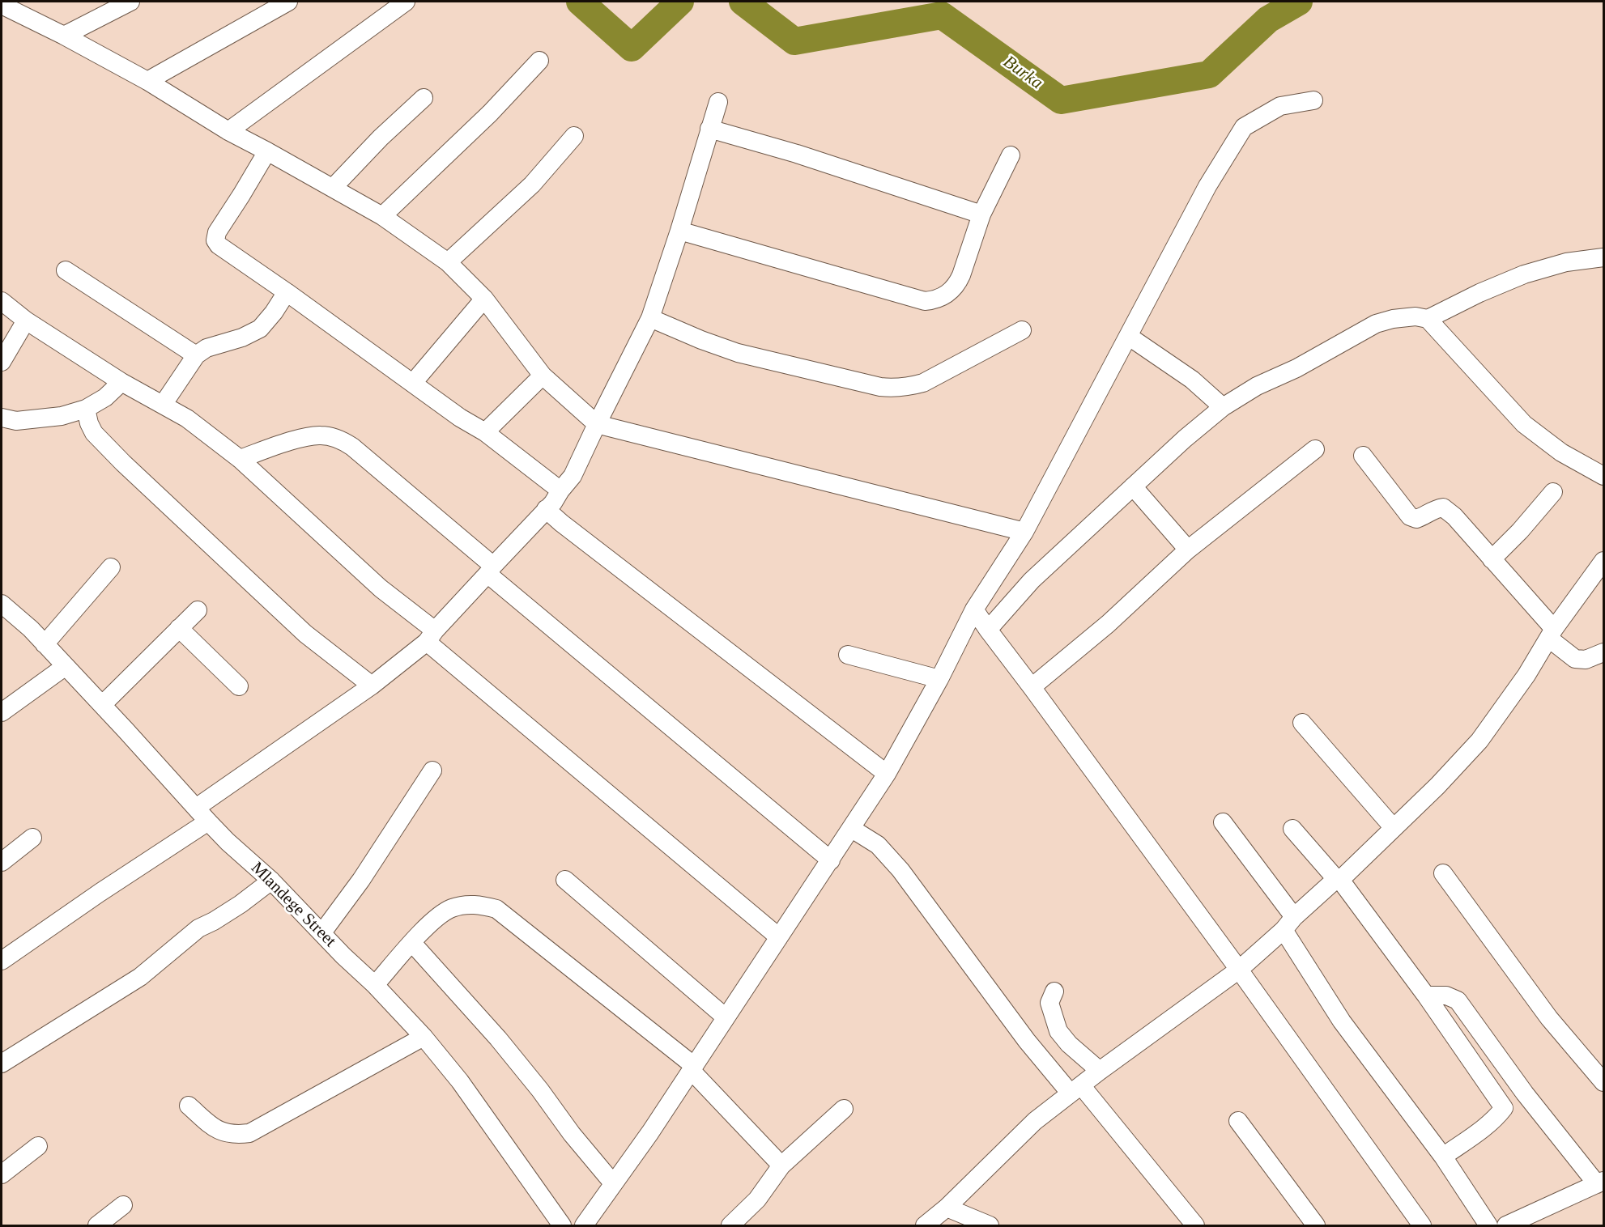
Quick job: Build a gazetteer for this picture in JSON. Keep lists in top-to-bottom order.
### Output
{
  "streets": {
    "street": ["Mlandege Street"]
  },
  "water": ["Burka"]
}
